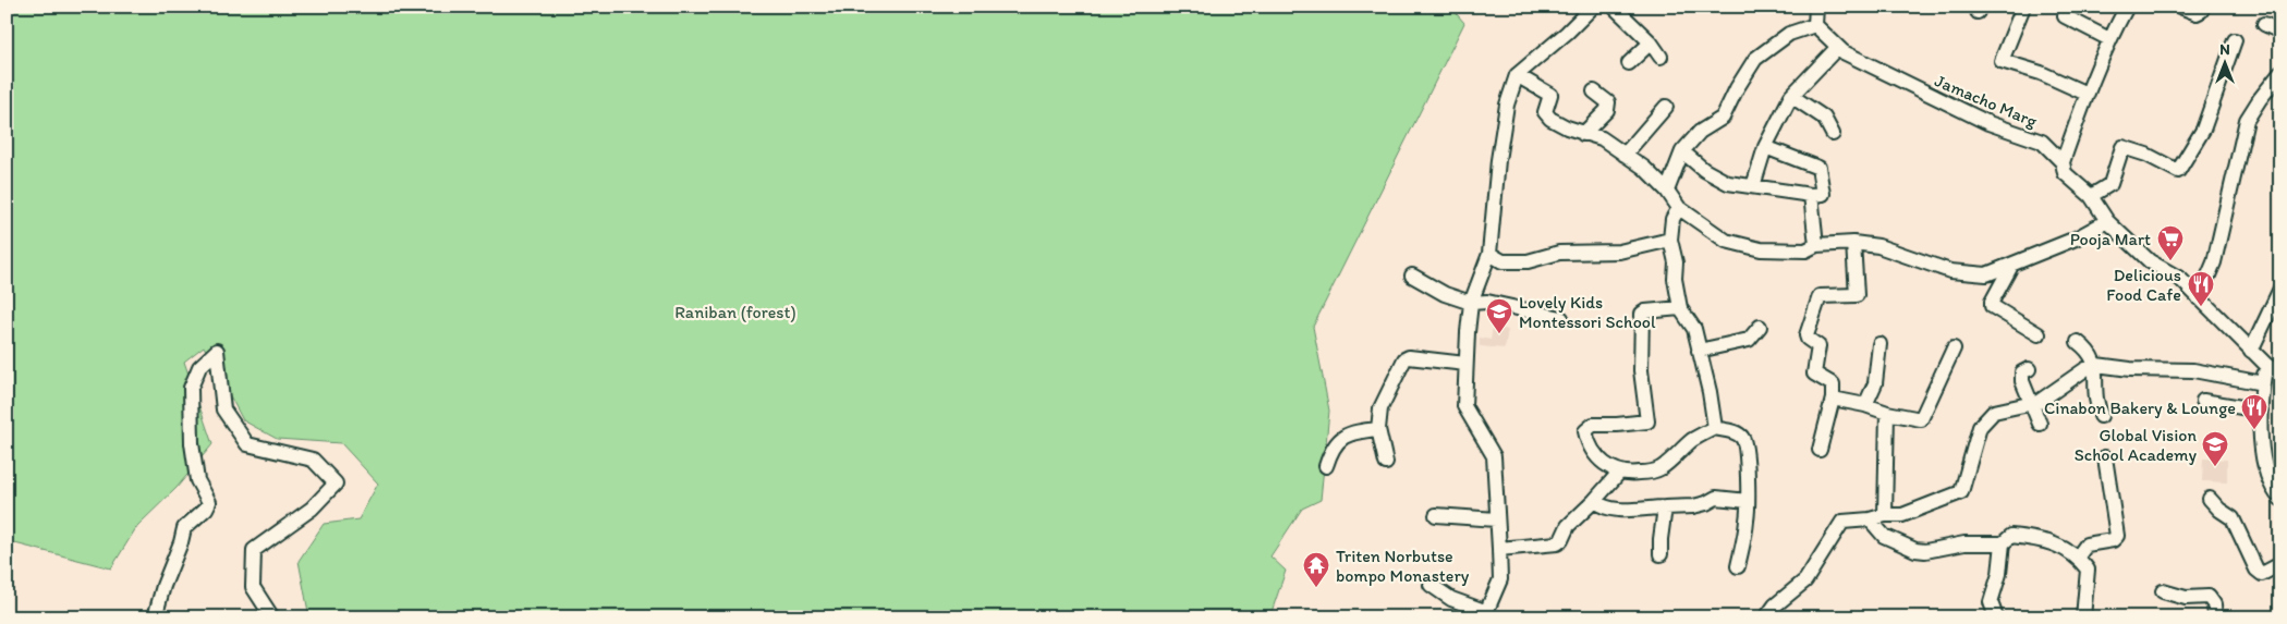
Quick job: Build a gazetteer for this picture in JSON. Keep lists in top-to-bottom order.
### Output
{
  "streets": {
    "street": ["Jamacho Marg"]
  },
  "parks": ["Raniban (forest)"],
  "places": {
    "supermarket": ["Pooja Mart"],
    "restaurant": ["Delicious Food Cafe", "Cinabon Bakery & Lounge"],
    "school or university": ["Lovely Kids Montessori School", "Global Vision School Academy"],
    "temple": ["Triten Norbutse bompo Monastery"]
  },
  "north": "top"
}
